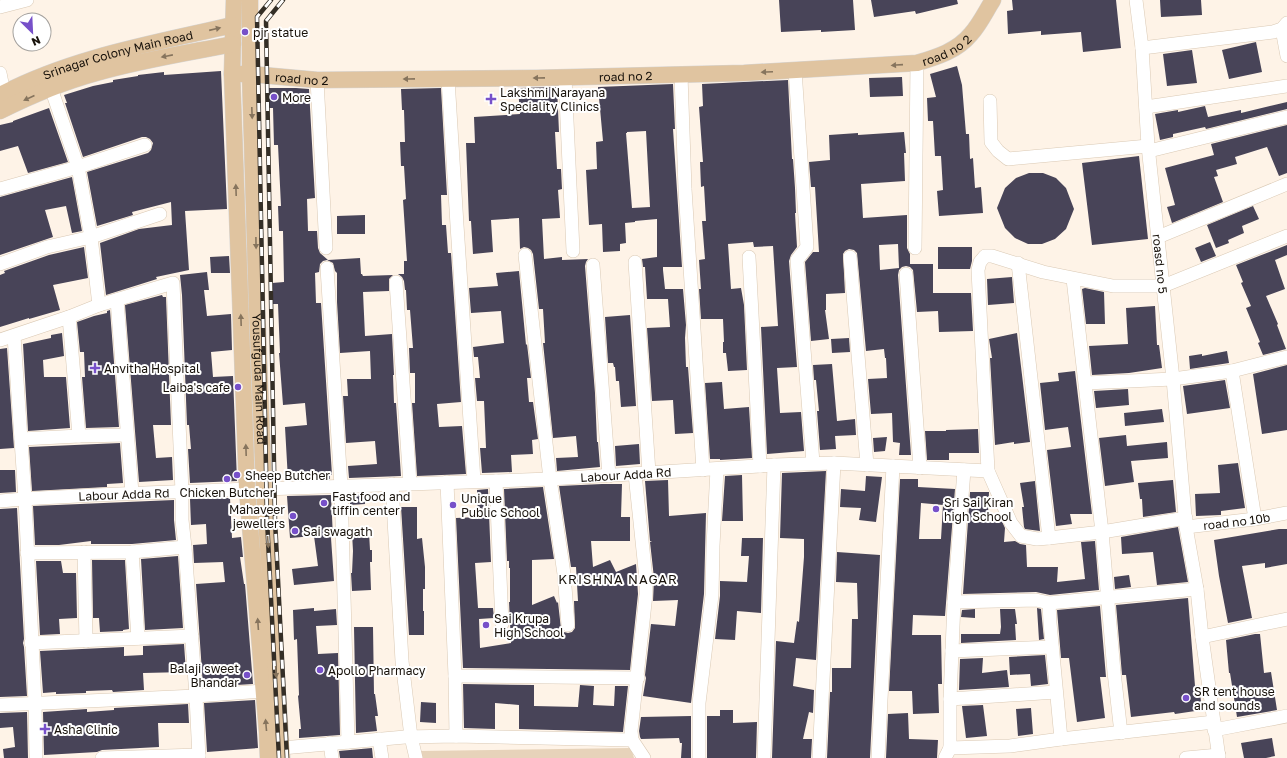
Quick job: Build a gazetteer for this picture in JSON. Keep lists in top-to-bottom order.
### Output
{
  "streets": {
    "main road": ["road no 2", "Srinagar Colony Main Road", "Yousufguda Main Road"],
    "street": ["roasd no 5", "Labour Adda Rd", "road no 10b"]
  },
  "crossings": [
    ["road no 2", "Yousufguda Main Road"],
    ["Srinagar Colony Main Road", "Yousufguda Main Road"],
    ["roasd no 5", "road no 10b"],
    ["Yousufguda Main Road", "Labour Adda Rd"],
    ["Labour Adda Rd", "road no 10b"]
  ],
  "one_way": ["road no 2"],
  "districts": ["KRISHNA NAGAR"],
  "places": {
    "other": [
      "pjr statue",
      "More",
      "Laiba's cafe",
      "Sheep Butcher",
      "Chicken Butcher",
      "Fast food and tiffin center",
      "Unique Public School",
      "Sri Sai Kiran high School",
      "Mahaveer jewellers",
      "Sai swagath",
      "Sai Krupa High School",
      "Apollo Pharmacy",
      "Balaji sweet Bhandar",
      "SR tent house and sounds"
    ],
    "health": ["Lakshmi Narayana Speciality Clinics", "Anvitha Hospital", "Asha Clinic"]
  },
  "north": "bottom right"
}
